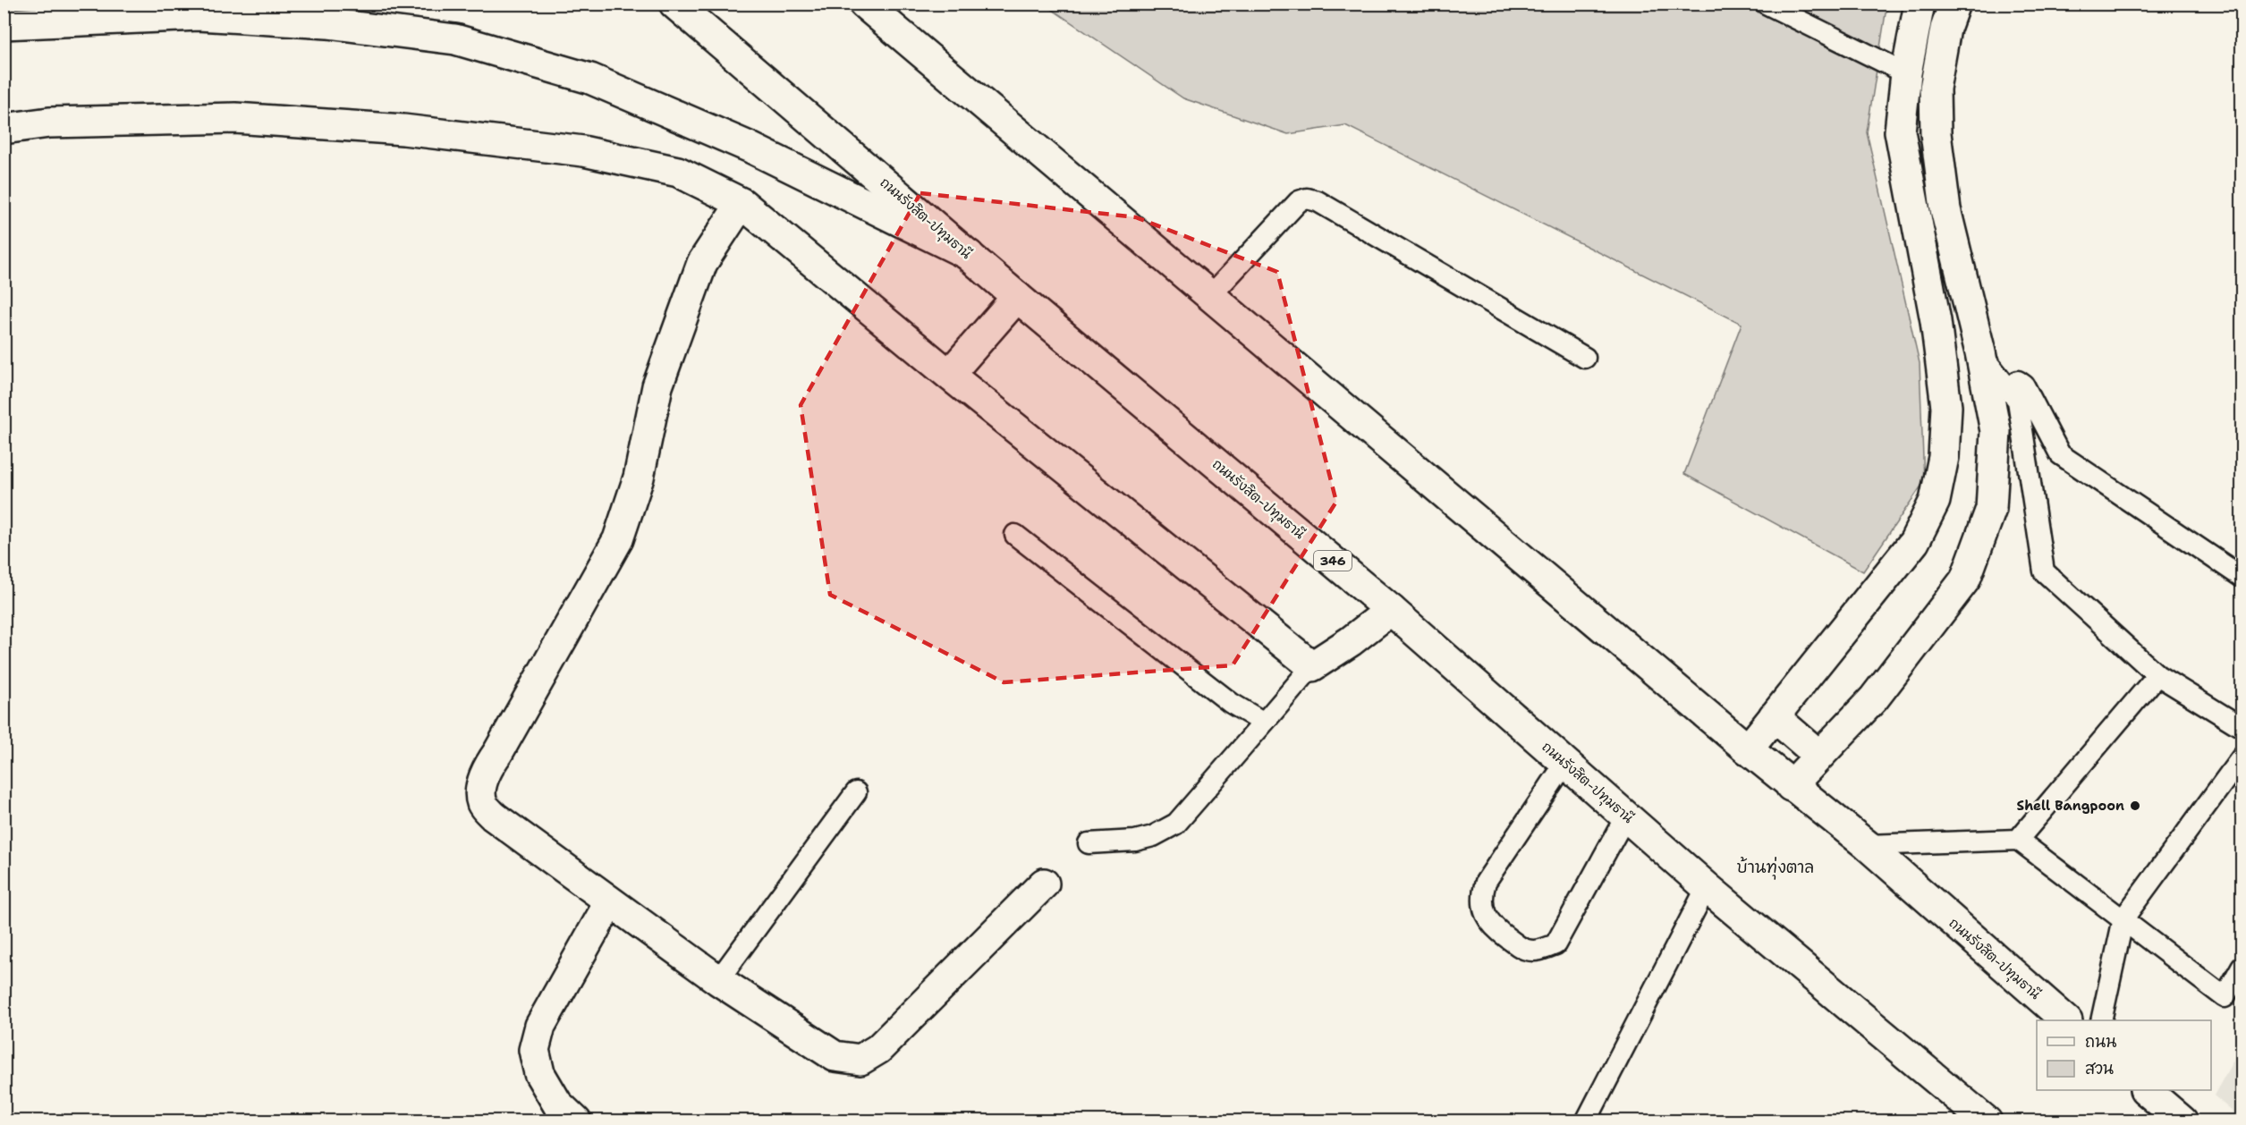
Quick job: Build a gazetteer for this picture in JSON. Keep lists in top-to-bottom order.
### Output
{
  "streets": {
    "main road": ["ถนนรังสิต-ปทุมธานี", "346"]
  },
  "districts": ["บ้านทุ่งตาล"],
  "places": ["Shell Bangpoon"],
  "legend": ["ถนน", "สวน"]
}
